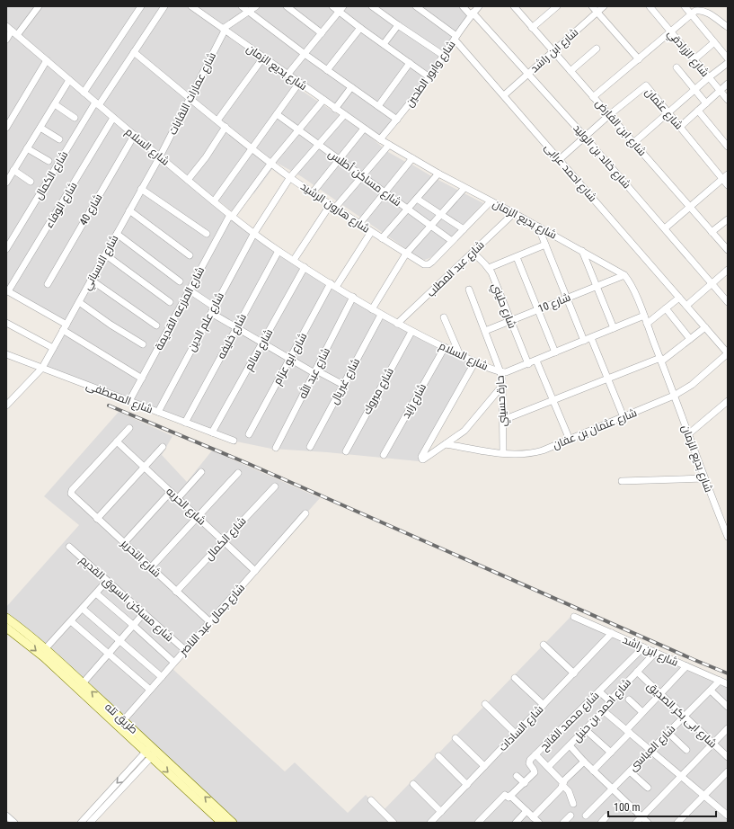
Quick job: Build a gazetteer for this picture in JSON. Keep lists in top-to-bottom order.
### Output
{
  "streets": {
    "main road": ["طريق تله"],
    "street": [
      "شارع ابن راشد",
      "شارع الزرادقي",
      "شارع بديع الزمان",
      "شارع وابور الطحين",
      "شارع عمارات النقابات",
      "شارع عثمان",
      "شارع ابن الفارض",
      "شارع السلام",
      "شارع خالد بن الوليد",
      "شارع احمد عرابى",
      "شارع الكمال",
      "شارع مساكن أطلس",
      "شارع الوفاء",
      "شارع هارون الرشيد",
      "شارع 40",
      "شارع الاسباني",
      "شارع عبد المطلب",
      "شارع 10",
      "شارع حليني",
      "شارع المزرعه القديمة",
      "شارع علم الدين",
      "شارع خليفه",
      "شارع سالم",
      "شارع ابو عزام",
      "شارع عبد الله",
      "شارع غبريال",
      "شارع مبروك",
      "شارع المصطفى",
      "شارع زايد",
      "حارة حسيني",
      "شارع عثمان بن عفان",
      "شارع الحريه",
      "شارع التحرير",
      "شارع مساكن السوق القديم",
      "شارع جمال عبد الناصر",
      "شارع احمد بن حنبل",
      "شارع ابى بكر الصديق",
      "شارع محمد الفاتح",
      "شارع السادات",
      "شارع العباسى"
    ]
  },
  "crossings": [
    ["شارع ابن راشد", "شارع ابن الفارض"],
    ["شارع ابن راشد", "شارع خالد بن الوليد"],
    ["شارع ابن راشد", "شارع احمد عرابى"],
    ["شارع ابن راشد", "شارع احمد بن حنبل"],
    ["شارع ابن راشد", "شارع محمد الفاتح"],
    ["شارع ابن راشد", "شارع السادات"],
    ["شارع ابن راشد", "شارع العباسى"],
    ["شارع بديع الزمان", "شارع وابور الطحين"],
    ["شارع بديع الزمان", "شارع عمارات النقابات"],
    ["شارع بديع الزمان", "شارع السلام"],
    ["شارع بديع الزمان", "شارع عبد المطلب"],
    ["شارع بديع الزمان", "شارع 10"],
    ["شارع بديع الزمان", "شارع المزرعه القديمة"],
    ["شارع بديع الزمان", "شارع علم الدين"],
    ["شارع بديع الزمان", "شارع عثمان بن عفان"],
    ["شارع وابور الطحين", "شارع خالد بن الوليد"],
    ["شارع وابور الطحين", "شارع احمد عرابى"],
    ["شارع عمارات النقابات", "شارع السلام"],
    ["شارع عمارات النقابات", "شارع هارون الرشيد"],
    ["شارع عمارات النقابات", "شارع الاسباني"],
    ["شارع عثمان", "شارع ابن الفارض"],
    ["شارع عثمان", "شارع خالد بن الوليد"],
    ["شارع عثمان", "شارع احمد عرابى"],
    ["شارع السلام", "شارع الكمال"],
    ["شارع السلام", "شارع الوفاء"],
    ["شارع السلام", "شارع 40"],
    ["شارع السلام", "شارع الاسباني"],
    ["شارع السلام", "شارع عبد المطلب"],
    ["شارع السلام", "شارع حليني"],
    ["شارع السلام", "شارع المزرعه القديمة"],
    ["شارع السلام", "شارع علم الدين"],
    ["شارع السلام", "شارع خليفه"],
    ["شارع السلام", "شارع سالم"],
    ["شارع السلام", "شارع ابو عزام"],
    ["شارع السلام", "شارع عبد الله"],
    ["شارع السلام", "شارع غبريال"],
    ["شارع السلام", "شارع مبروك"],
    ["شارع السلام", "شارع زايد"],
    ["شارع السلام", "حارة حسيني"],
    ["شارع احمد عرابى", "شارع عثمان بن عفان"],
    ["شارع الكمال", "شارع هارون الرشيد"],
    ["شارع الكمال", "شارع الحريه"],
    ["شارع الكمال", "شارع التحرير"],
    ["شارع مساكن أطلس", "شارع هارون الرشيد"],
    ["شارع مساكن أطلس", "شارع المزرعه القديمة"],
    ["شارع مساكن أطلس", "شارع علم الدين"],
    ["شارع هارون الرشيد", "شارع المزرعه القديمة"],
    ["شارع هارون الرشيد", "شارع علم الدين"],
    ["شارع هارون الرشيد", "شارع ابو عزام"],
    ["شارع الاسباني", "شارع المصطفى"],
    ["شارع عبد المطلب", "شارع حليني"],
    ["شارع 10", "شارع حليني"],
    ["شارع 10", "حارة حسيني"],
    ["شارع المزرعه القديمة", "شارع المصطفى"],
    ["شارع علم الدين", "شارع المصطفى"],
    ["شارع خليفه", "شارع المصطفى"],
    ["شارع سالم", "شارع المصطفى"],
    ["حارة حسيني", "شارع عثمان بن عفان"],
    ["شارع الحريه", "شارع التحرير"],
    ["شارع الحريه", "شارع جمال عبد الناصر"],
    ["شارع التحرير", "شارع جمال عبد الناصر"],
    ["شارع مساكن السوق القديم", "شارع جمال عبد الناصر"],
    ["شارع جمال عبد الناصر", "طريق تله"],
    ["شارع احمد بن حنبل", "شارع ابى بكر الصديق"],
    ["شارع ابى بكر الصديق", "شارع العباسى"]
  ],
  "scale_bar": "100 m"
}
